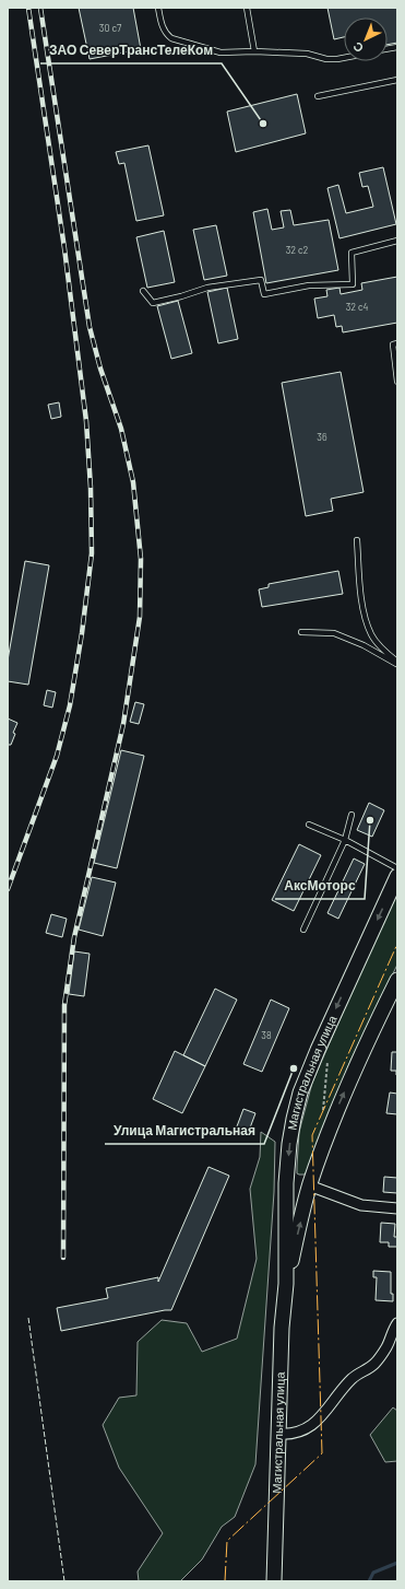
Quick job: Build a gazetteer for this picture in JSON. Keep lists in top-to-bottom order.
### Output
{
  "streets": {
    "main road": ["Магистральная улица"]
  },
  "places": ["ЗАО СеверТрансТелеКом", "АксМоторс", "Улица Магистральная"],
  "house_numbers": [
    "30 с7",
    "32 с2",
    "32 с4",
    "36",
    "38"
  ],
  "north": "bottom left"
}
